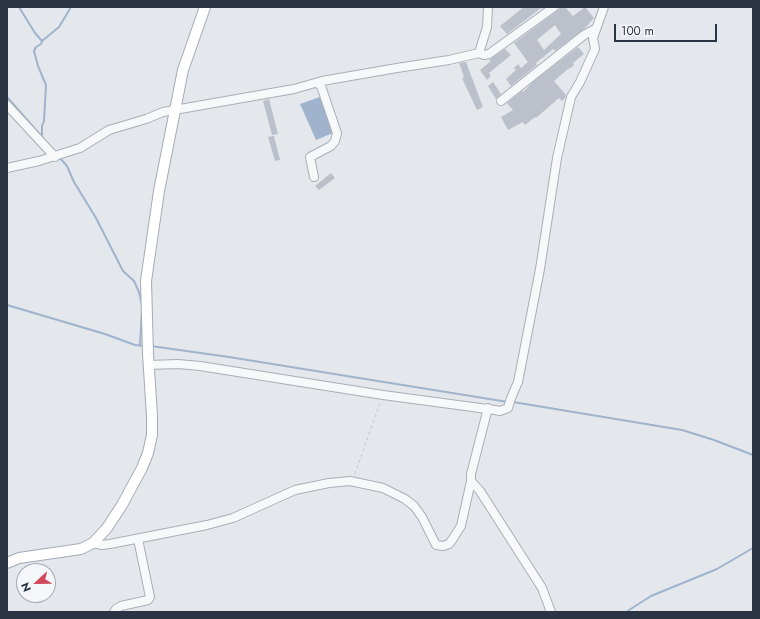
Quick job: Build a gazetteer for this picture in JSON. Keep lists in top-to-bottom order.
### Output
{
  "scale_bar": "100 m",
  "north": "left"
}
